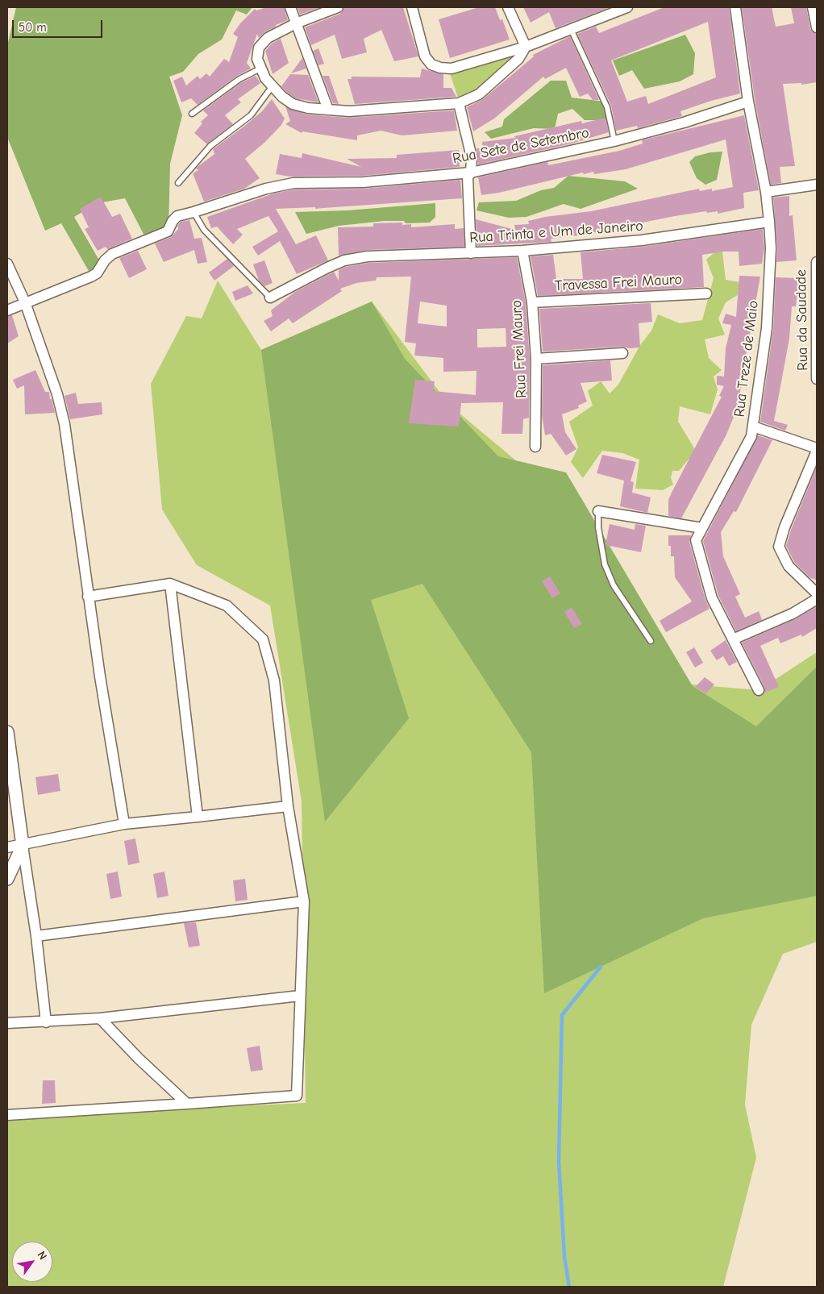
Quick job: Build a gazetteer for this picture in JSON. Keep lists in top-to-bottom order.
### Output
{
  "streets": {
    "street": [
      "Rua Sete de Setembro",
      "Rua Trinta e Um de Janeiro",
      "Travessa Frei Mauro",
      "Rua da Saudade",
      "Rua Frei Mauro",
      "Rua Treze de Maio"
    ]
  },
  "crossings": [
    ["Rua Sete de Setembro", "Rua Treze de Maio"],
    ["Rua Trinta e Um de Janeiro", "Rua Frei Mauro"],
    ["Rua Trinta e Um de Janeiro", "Rua Treze de Maio"],
    ["Travessa Frei Mauro", "Rua Frei Mauro"]
  ],
  "scale_bar": "50 m",
  "north": "top right"
}
